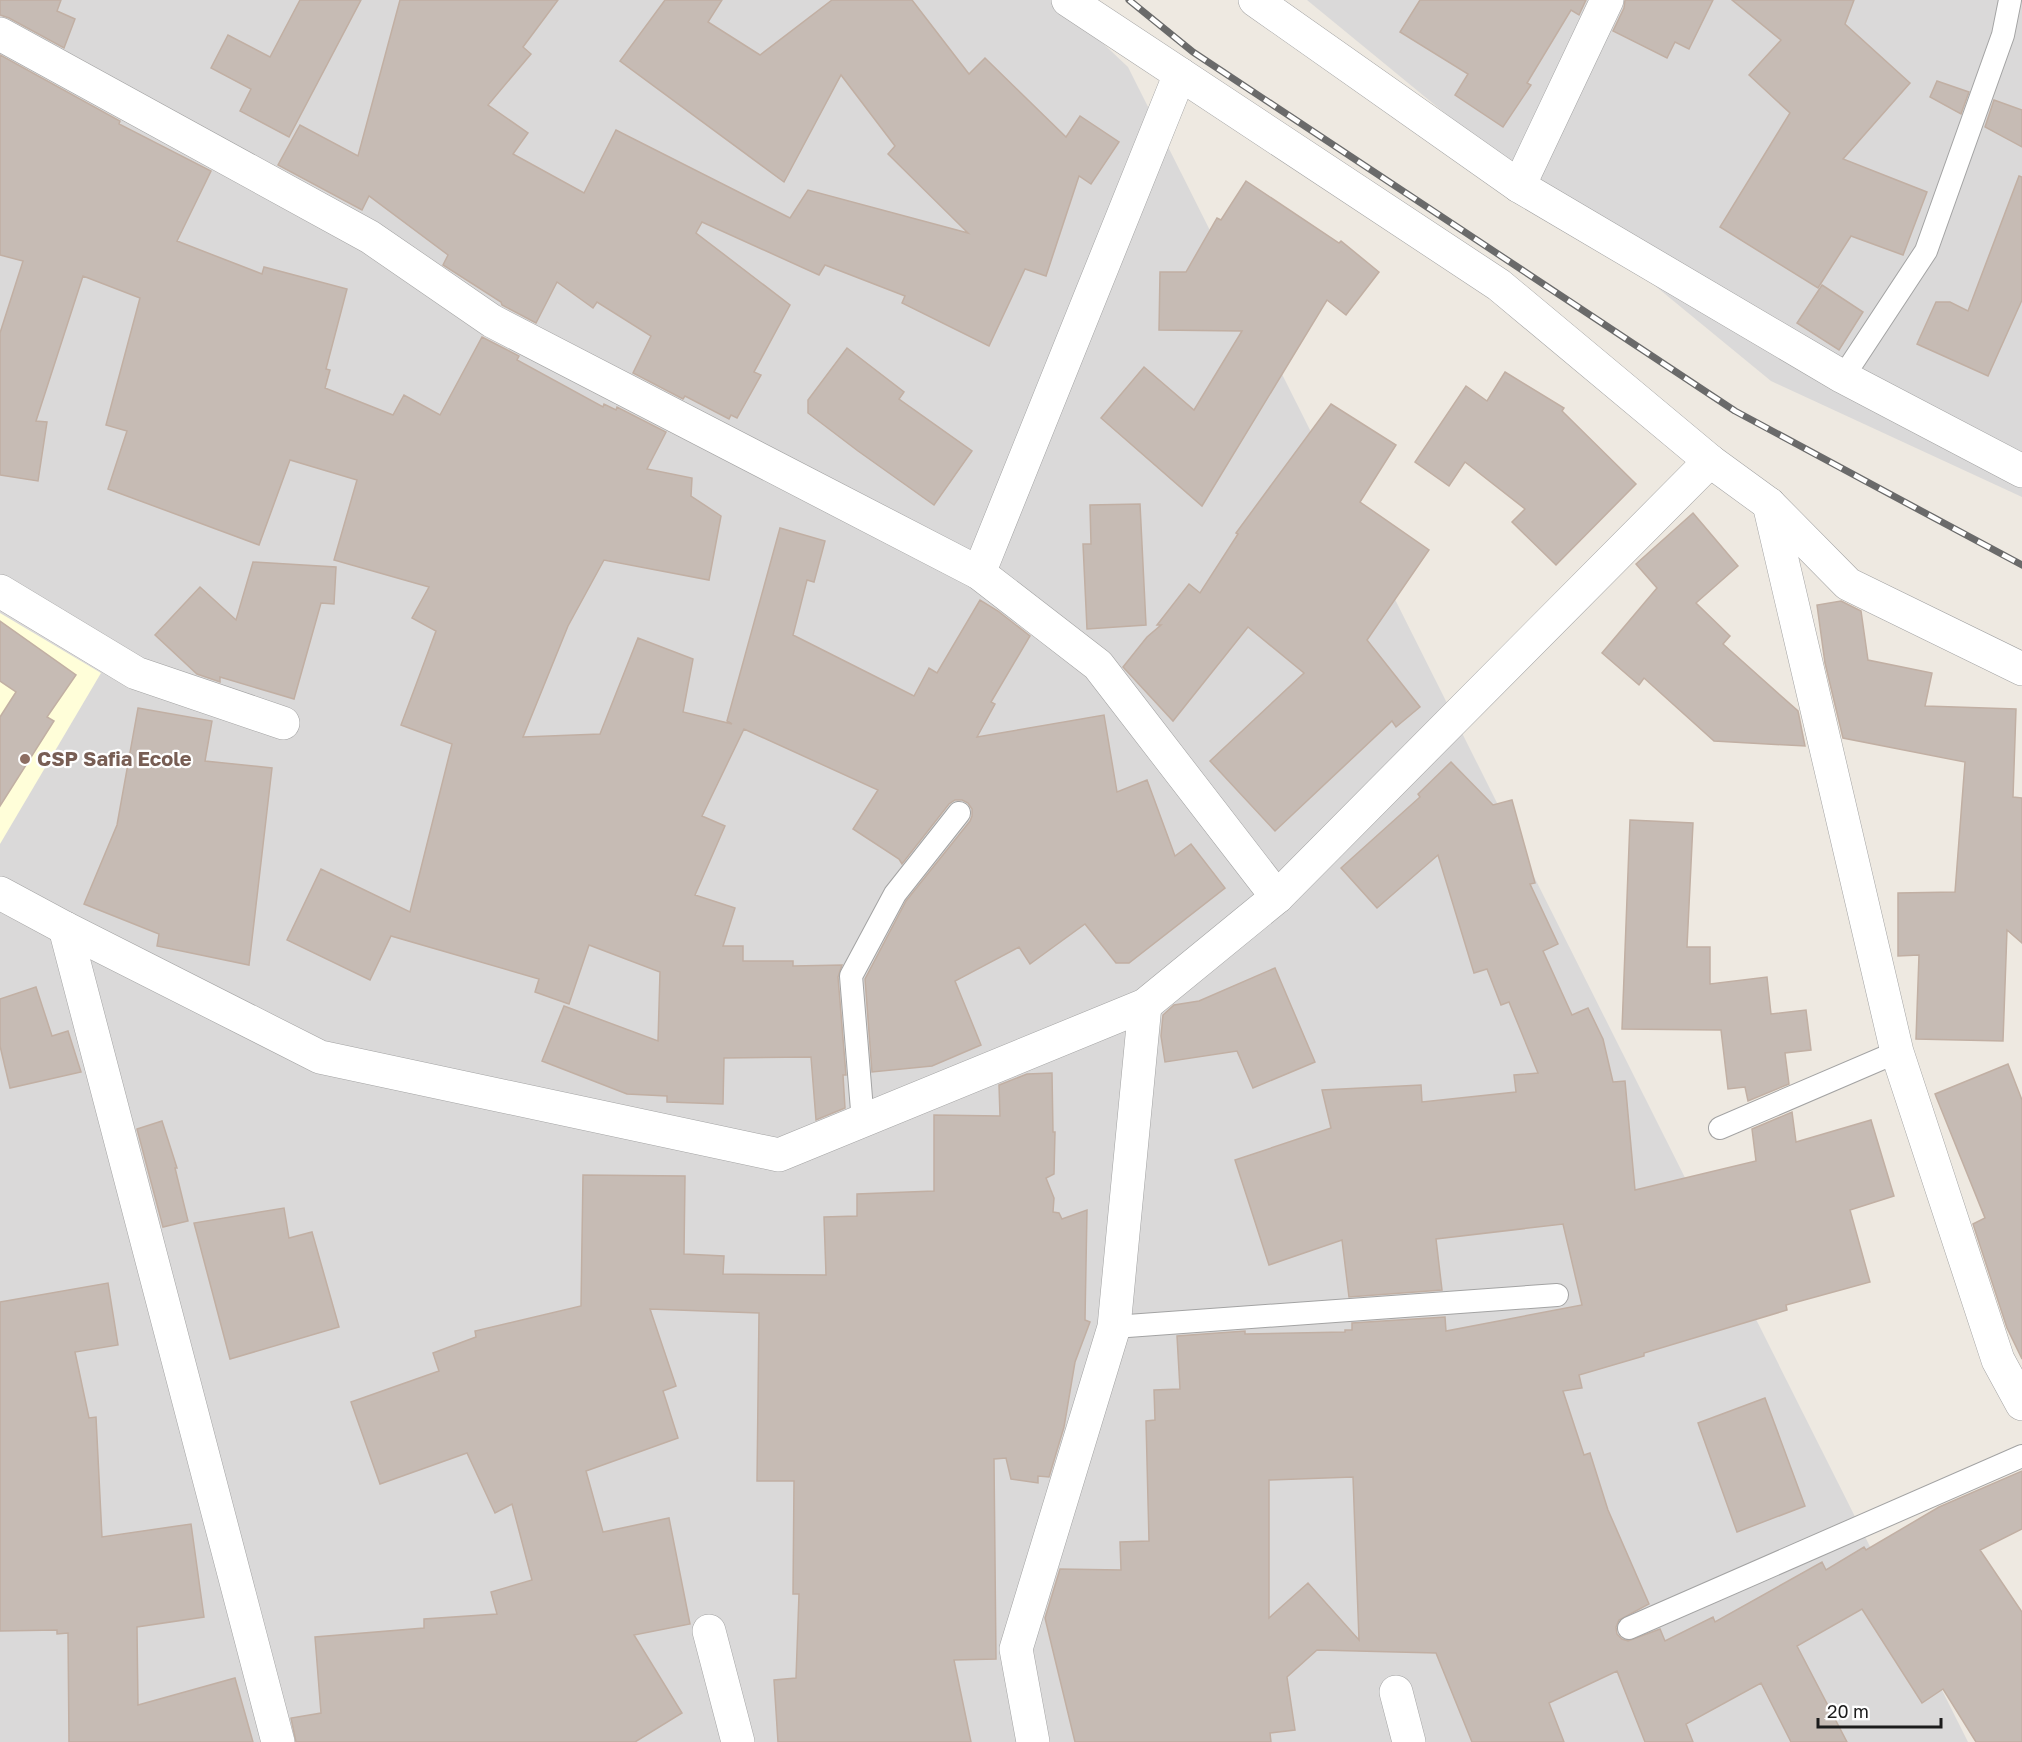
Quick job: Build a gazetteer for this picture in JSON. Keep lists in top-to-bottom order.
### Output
{
  "places": ["CSP Safia Ecole"],
  "scale_bar": "20 m"
}
